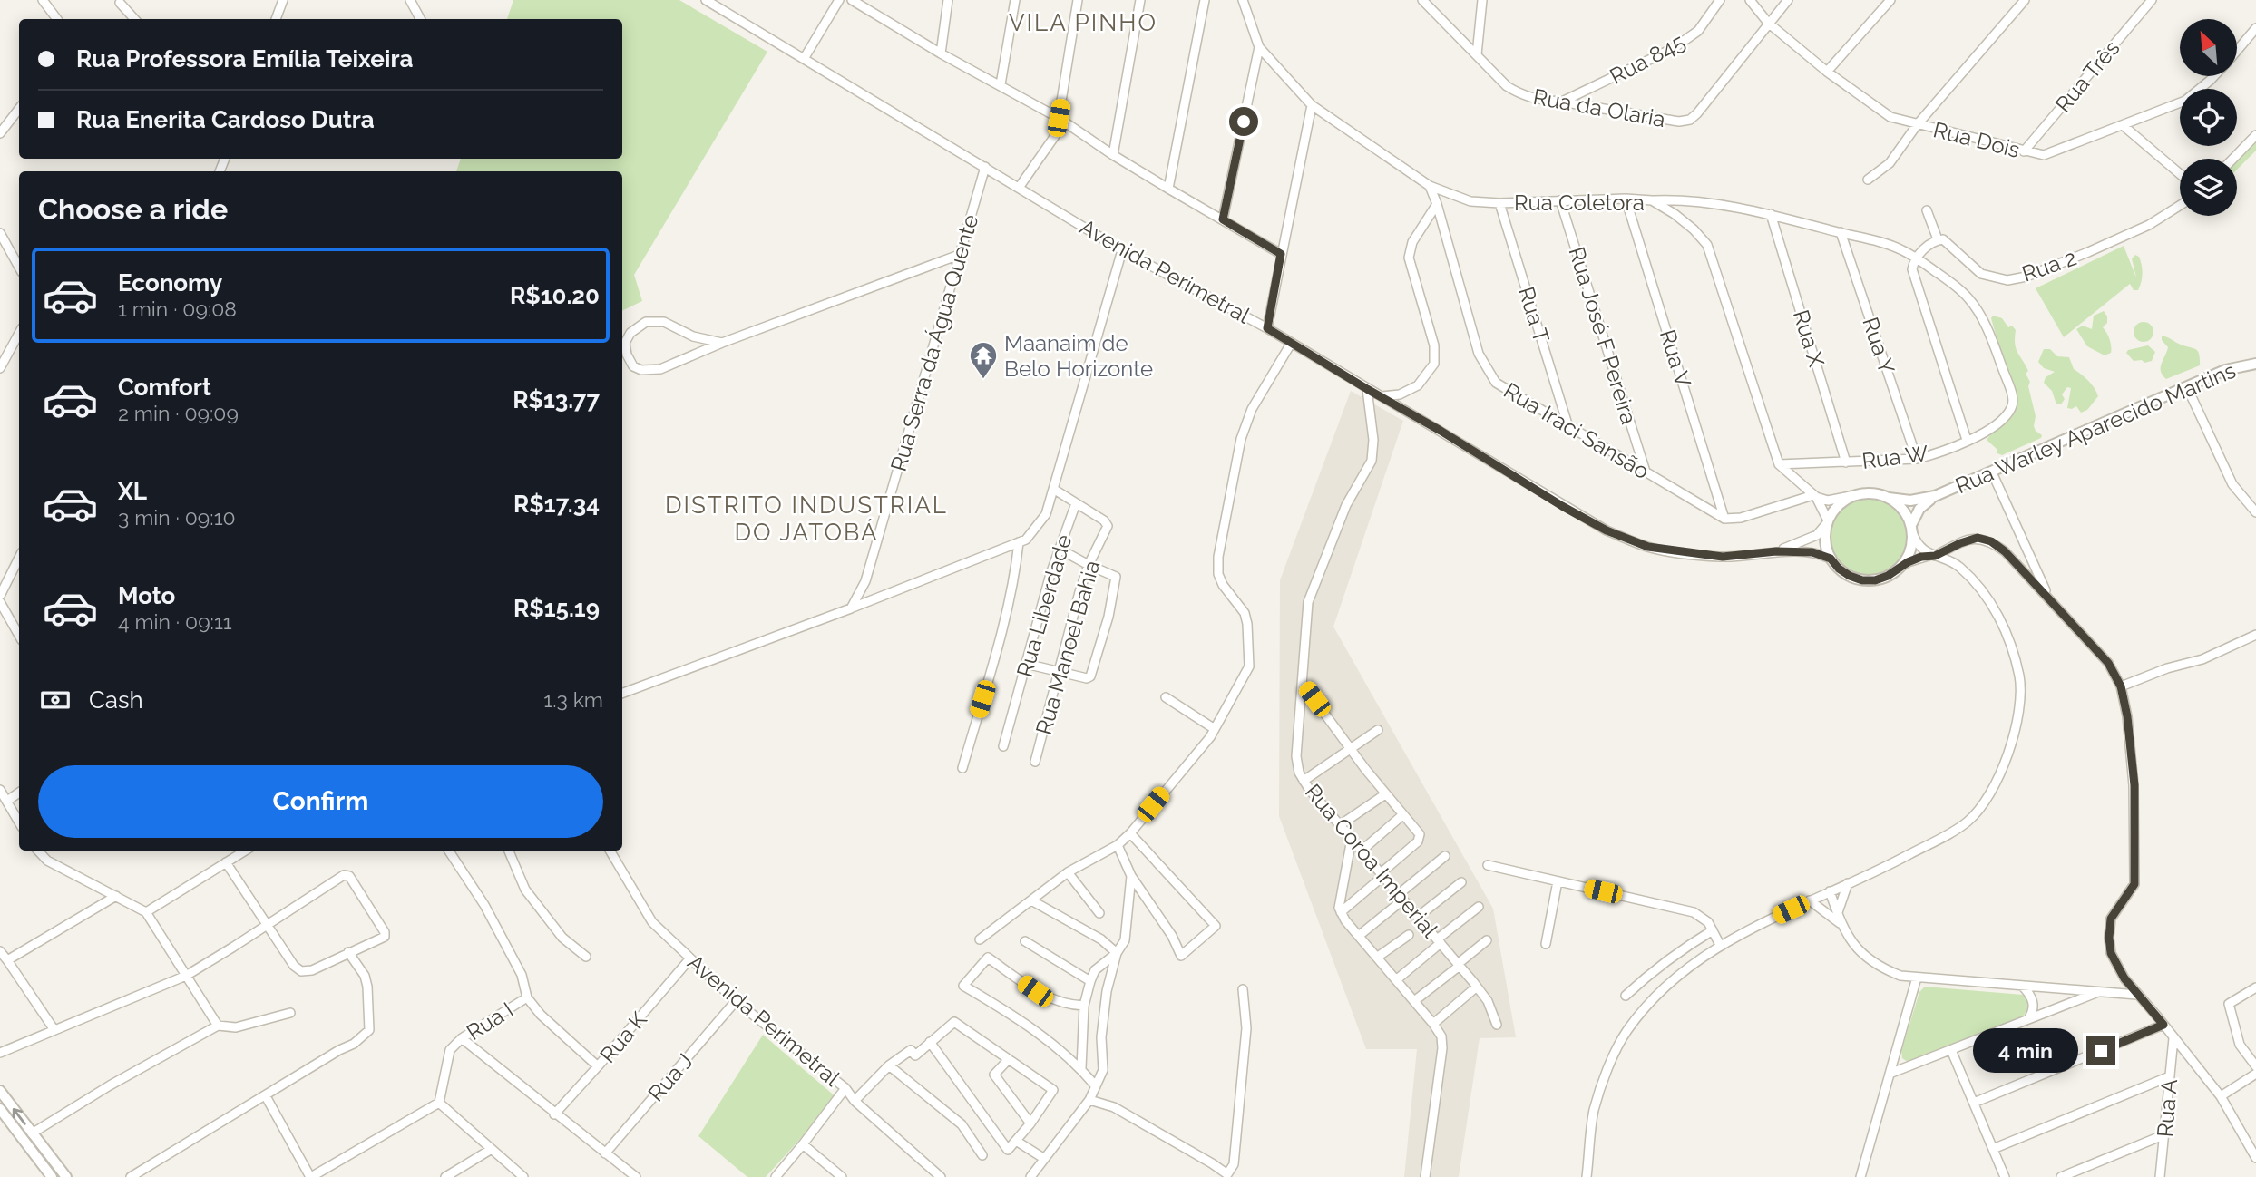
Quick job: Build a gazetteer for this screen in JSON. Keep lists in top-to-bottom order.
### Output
{
  "streets": {
    "street": [
      "Rua 845",
      "Rua Três",
      "Rua da Olaria",
      "Rua Dois",
      "Rua Coletora",
      "Rua 2",
      "Avenida Perimetral",
      "Rua T",
      "Rua José F Pereira",
      "Rua X",
      "Rua Serra da Água Quente",
      "Rua Y",
      "Rua V",
      "Rua Warley Aparecido Martins",
      "Rua Iraci Sansão",
      "Rua W",
      "Rua Liberdade",
      "Rua Manoel Bahia",
      "Rua Coroa Imperial",
      "Rua I",
      "Rua K",
      "Rua J",
      "Rua A"
    ]
  },
  "crossings": [
    ["Rua 845", "Rua da Olaria"],
    ["Rua Três", "Rua Dois"],
    ["Rua da Olaria", "Rua Dois"],
    ["Rua Coletora", "Rua T"],
    ["Rua Coletora", "Rua José F Pereira"],
    ["Rua Coletora", "Rua V"],
    ["Rua Coletora", "Rua Iraci Sansão"],
    ["Rua Coletora", "Rua W"],
    ["Avenida Perimetral", "Rua Serra da Água Quente"],
    ["Avenida Perimetral", "Rua Warley Aparecido Martins"],
    ["Avenida Perimetral", "Rua Coroa Imperial"],
    ["Avenida Perimetral", "Rua K"],
    ["Avenida Perimetral", "Rua J"],
    ["Rua T", "Rua Iraci Sansão"],
    ["Rua José F Pereira", "Rua Iraci Sansão"],
    ["Rua X", "Rua W"],
    ["Rua Y", "Rua W"],
    ["Rua V", "Rua Iraci Sansão"],
    ["Rua Liberdade", "Rua Manoel Bahia"],
    ["Rua I", "Rua K"]
  ],
  "districts": ["VILA PINHO", "DISTRITO INDUSTRIAL DO JATOBÁ"],
  "places": {
    "temple": ["Maanaim de Belo Horizonte"]
  },
  "north": "top left",
  "page": {
    "banner": ["Rua Professora Emília Teixeira", "Rua Enerita Cardoso Dutra"],
    "heading": "Choose a ride",
    "list": [
      {
        "name": "Economy",
        "note": "1 min · 09:08",
        "value": "R$10.20"
      },
      {
        "name": "Comfort",
        "note": "2 min · 09:09",
        "value": "R$13.77"
      },
      {
        "name": "XL",
        "note": "3 min · 09:10",
        "value": "R$17.34"
      },
      {
        "name": "Moto",
        "note": "4 min · 09:11",
        "value": "R$15.19"
      }
    ],
    "pay": ["Cash", "1.3 km"],
    "buttons": "Confirm",
    "bubble": "4 min"
  }
}
